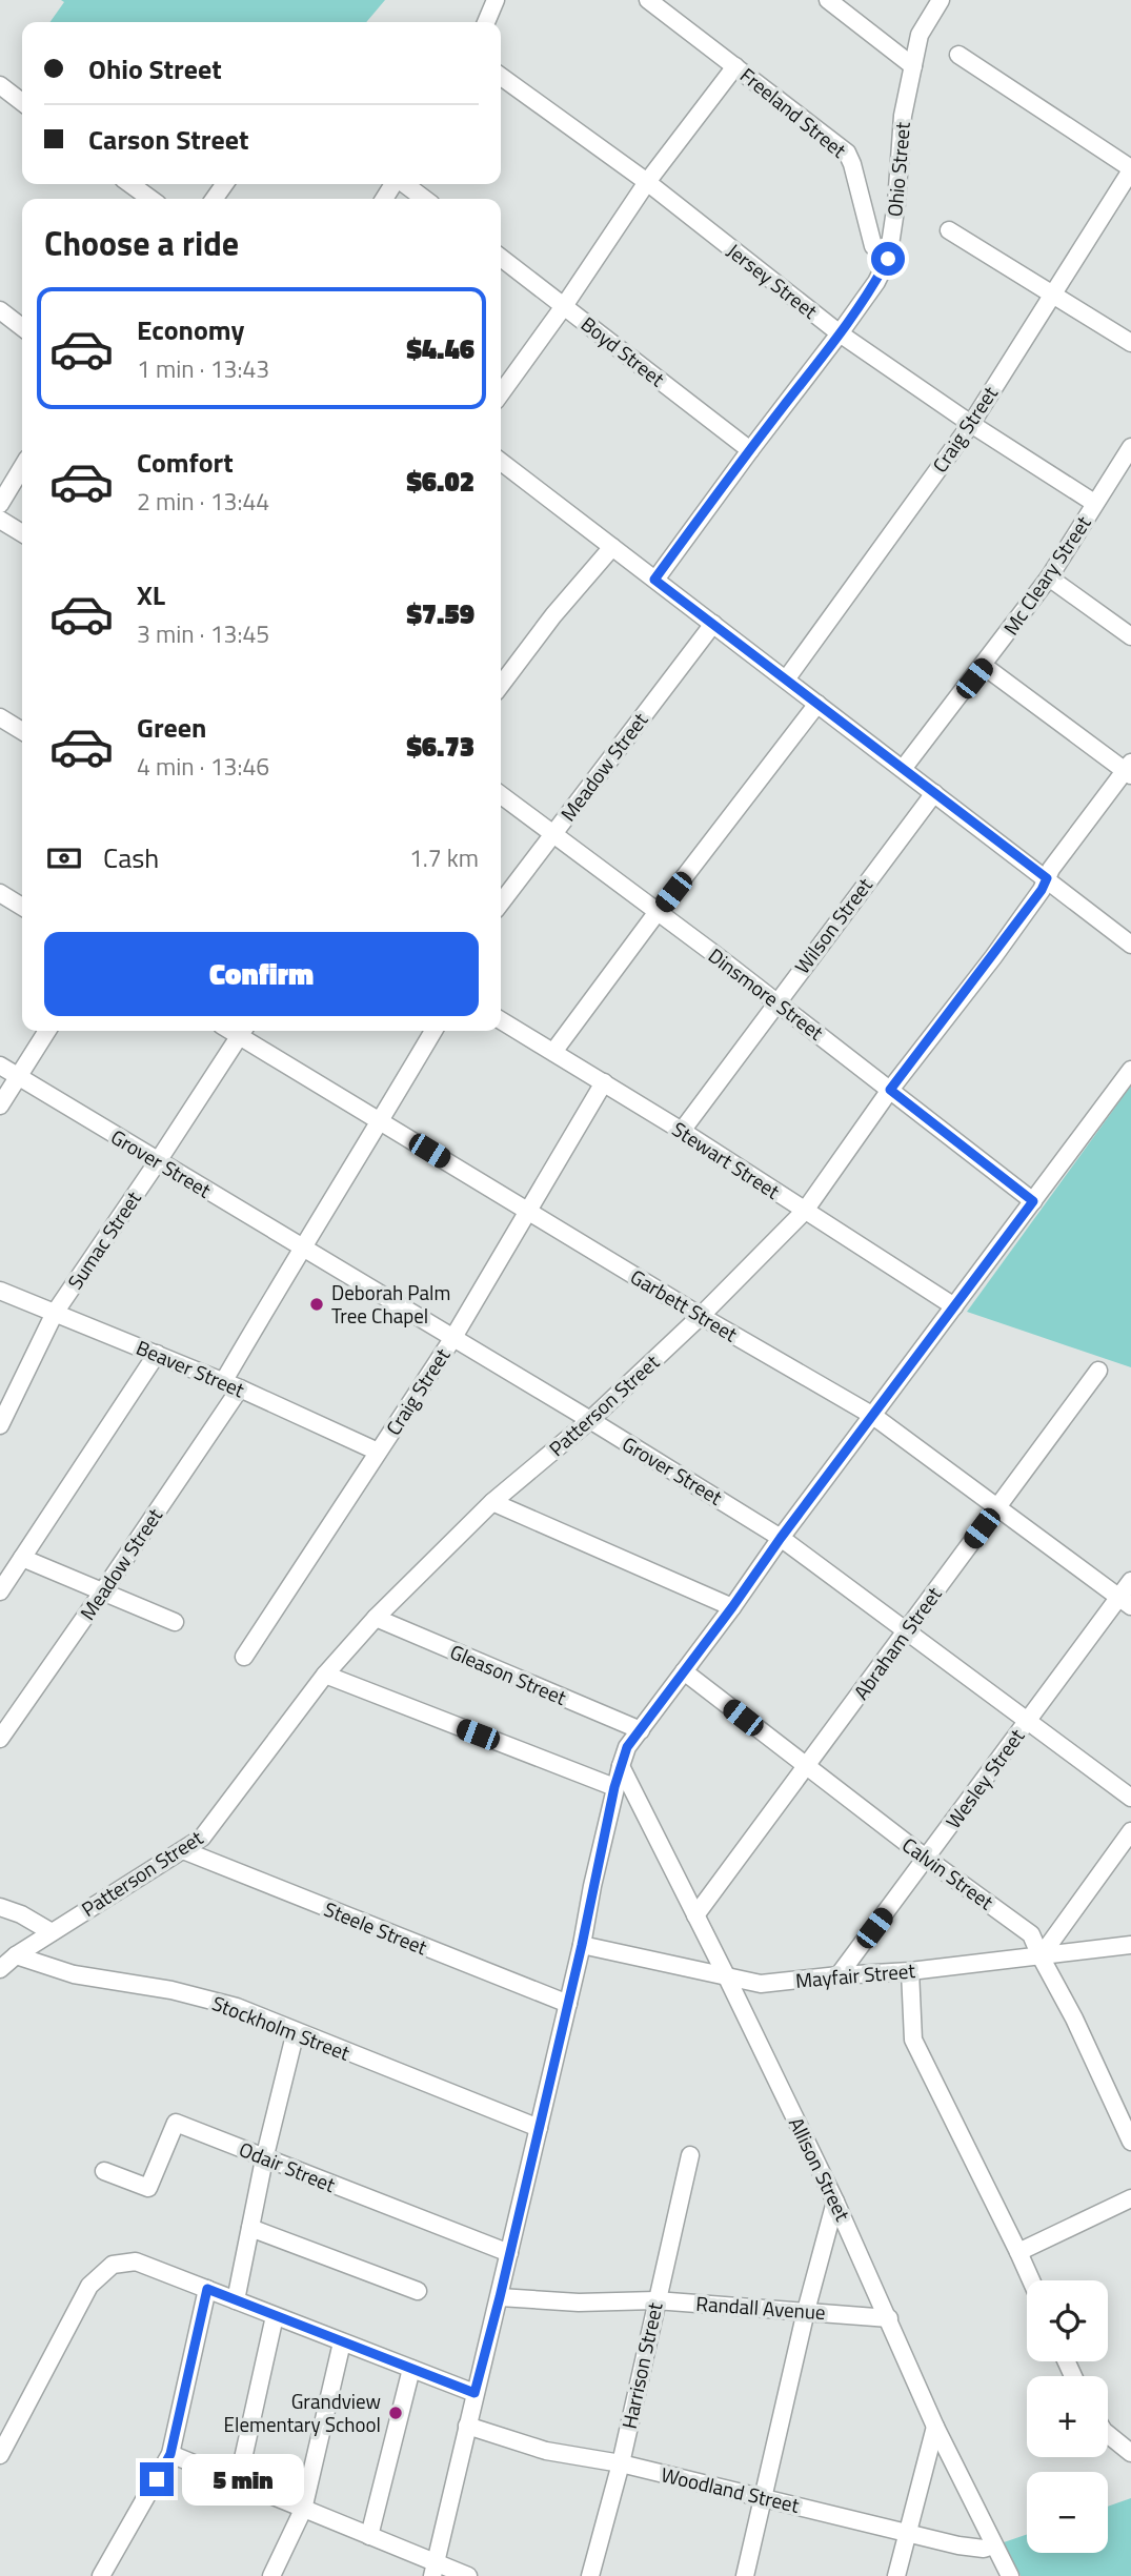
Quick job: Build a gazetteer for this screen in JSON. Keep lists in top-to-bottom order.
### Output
{
  "streets": {
    "street": [
      "Freeland Street",
      "Ohio Street",
      "Jersey Street",
      "Boyd Street",
      "Craig Street",
      "Mc Cleary Street",
      "Meadow Street",
      "Wilson Street",
      "Dinsmore Street",
      "Stewart Street",
      "Grover Street",
      "Sumac Street",
      "Garbett Street",
      "Beaver Street",
      "Patterson Street",
      "Abraham Street",
      "Gleason Street",
      "Wesley Street",
      "Calvin Street",
      "Steele Street",
      "Mayfair Street",
      "Stockholm Street",
      "Odair Street",
      "Allison Street",
      "Randall Avenue",
      "Harrison Street",
      "Woodland Street"
    ]
  },
  "crossings": [
    ["Freeland Street", "Ohio Street"],
    ["Ohio Street", "Jersey Street"],
    ["Ohio Street", "Boyd Street"],
    ["Jersey Street", "Craig Street"],
    ["Jersey Street", "Mc Cleary Street"],
    ["Craig Street", "Stewart Street"],
    ["Craig Street", "Grover Street"],
    ["Craig Street", "Garbett Street"],
    ["Craig Street", "Beaver Street"],
    ["Meadow Street", "Dinsmore Street"],
    ["Meadow Street", "Beaver Street"],
    ["Wilson Street", "Dinsmore Street"],
    ["Wilson Street", "Stewart Street"],
    ["Dinsmore Street", "Patterson Street"],
    ["Stewart Street", "Patterson Street"],
    ["Grover Street", "Sumac Street"],
    ["Grover Street", "Patterson Street"],
    ["Grover Street", "Abraham Street"],
    ["Grover Street", "Wesley Street"],
    ["Sumac Street", "Beaver Street"],
    ["Garbett Street", "Patterson Street"],
    ["Garbett Street", "Abraham Street"],
    ["Garbett Street", "Wesley Street"],
    ["Patterson Street", "Gleason Street"],
    ["Patterson Street", "Steele Street"],
    ["Patterson Street", "Stockholm Street"],
    ["Abraham Street", "Calvin Street"],
    ["Abraham Street", "Allison Street"],
    ["Wesley Street", "Calvin Street"],
    ["Wesley Street", "Mayfair Street"],
    ["Calvin Street", "Mayfair Street"],
    ["Mayfair Street", "Allison Street"],
    ["Allison Street", "Randall Avenue"],
    ["Allison Street", "Woodland Street"],
    ["Randall Avenue", "Harrison Street"],
    ["Harrison Street", "Woodland Street"]
  ],
  "places": ["Deborah Palm Tree Chapel", "Grandview Elementary School"],
  "page": {
    "banner": ["Ohio Street", "Carson Street"],
    "heading": "Choose a ride",
    "list": [
      {
        "name": "Economy",
        "note": "1 min · 13:43",
        "value": "$4.46"
      },
      {
        "name": "Comfort",
        "note": "2 min · 13:44",
        "value": "$6.02"
      },
      {
        "name": "XL",
        "note": "3 min · 13:45",
        "value": "$7.59"
      },
      {
        "name": "Green",
        "note": "4 min · 13:46",
        "value": "$6.73"
      }
    ],
    "pay": ["Cash", "1.7 km"],
    "buttons": "Confirm",
    "map_buttons": ["+", "−"],
    "bubble": "5 min"
  }
}
